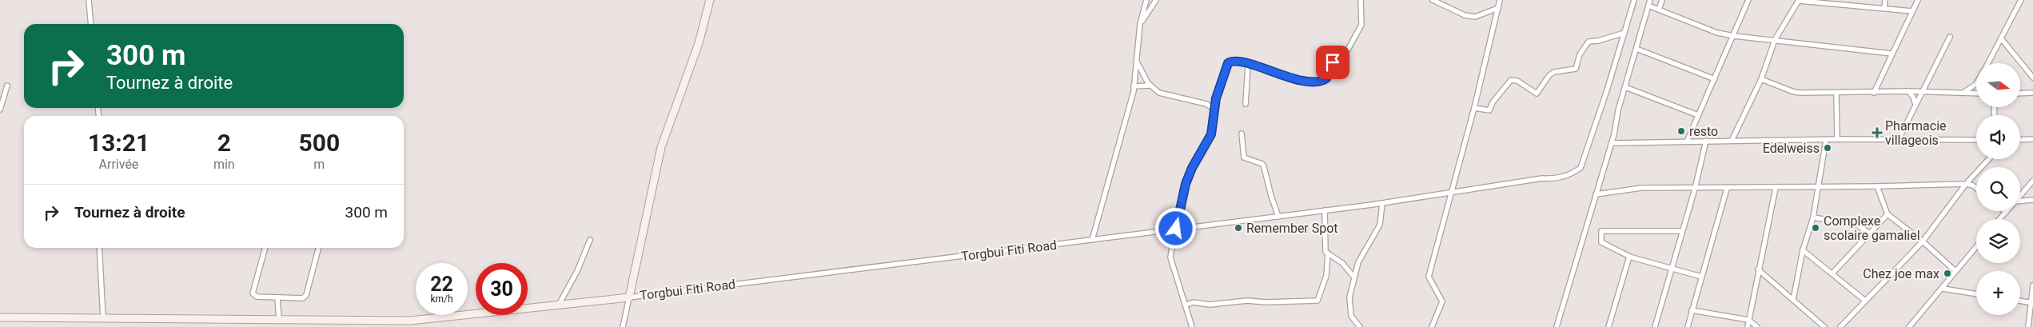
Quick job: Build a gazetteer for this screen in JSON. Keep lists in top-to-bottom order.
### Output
{
  "streets": {
    "street": ["Torgbui Fiti Road"]
  },
  "places": {
    "other": [
      "resto",
      "Edelweiss",
      "Remember Spot",
      "Complexe scolaire gamaliel",
      "Chez joe max"
    ],
    "health": ["Pharmacie villageois"]
  },
  "north": "right",
  "page": {
    "turn": ["300 m", "Tournez à droite"],
    "map_buttons": "+",
    "eta": [
      "13:21",
      "Arrivée",
      "2",
      "min",
      "500",
      "m"
    ],
    "list": [
      {
        "name": "Tournez à droite",
        "value": "300 m"
      }
    ],
    "speed": "22 km/h",
    "limit": "30"
  }
}
